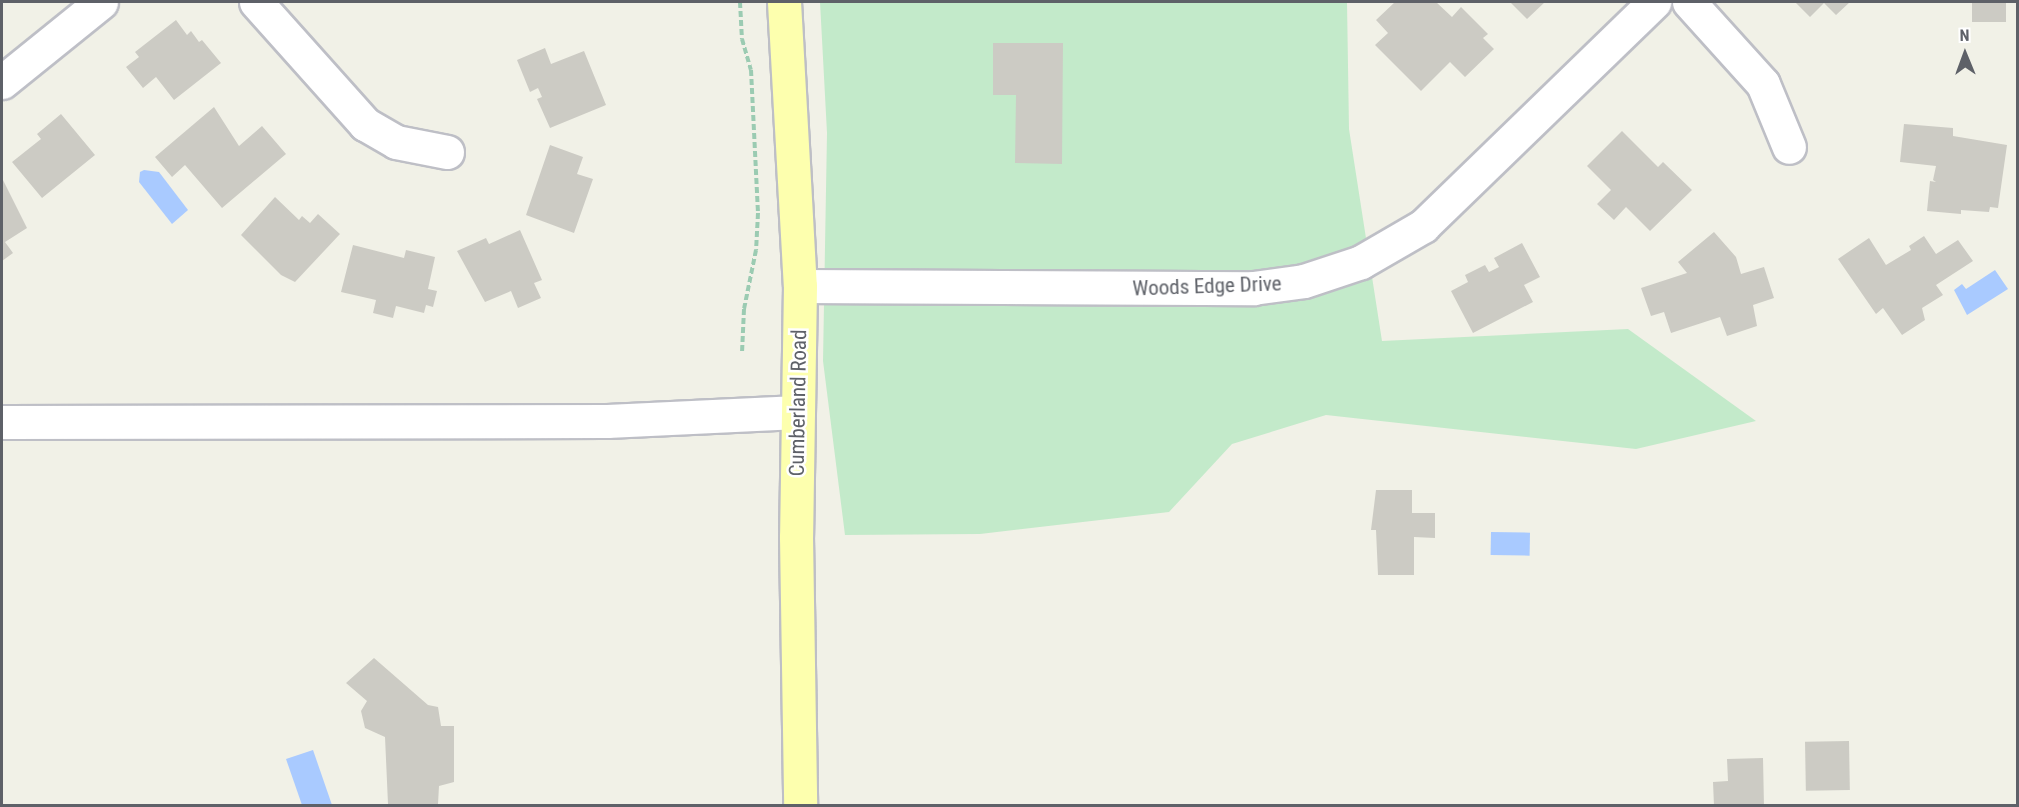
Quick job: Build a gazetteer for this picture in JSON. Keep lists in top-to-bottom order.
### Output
{
  "streets": {
    "main road": ["Cumberland Road"],
    "street": ["Woods Edge Drive"]
  },
  "crossings": [
    ["Woods Edge Drive", "Cumberland Road"]
  ],
  "north": "top"
}
